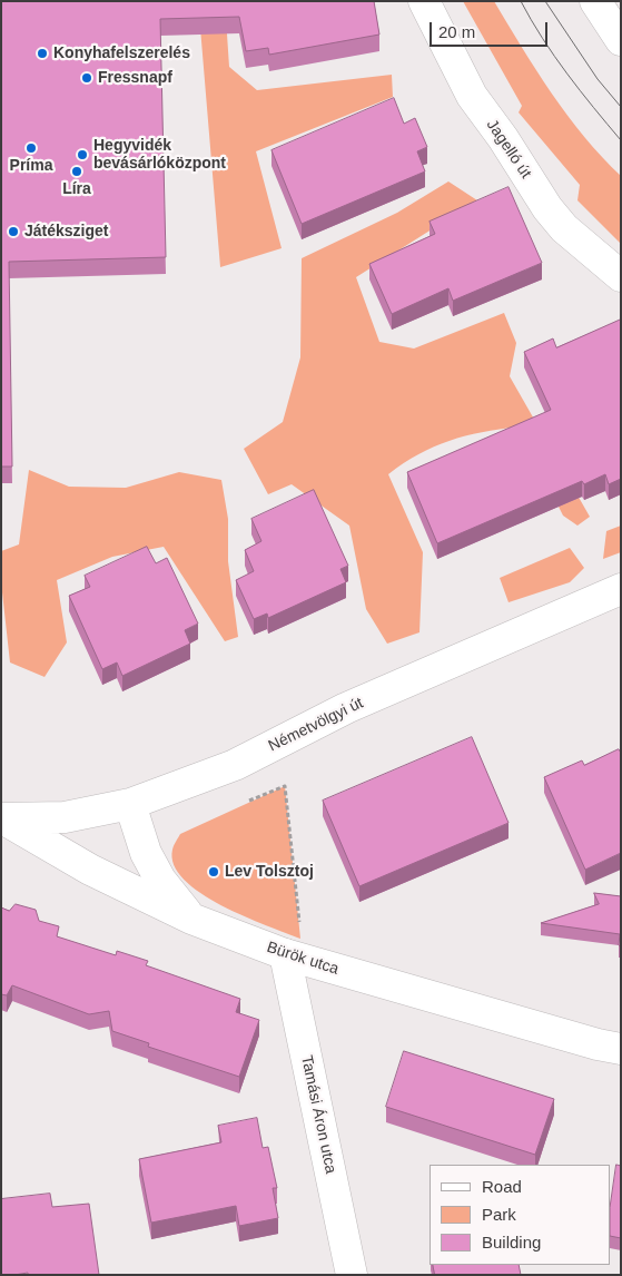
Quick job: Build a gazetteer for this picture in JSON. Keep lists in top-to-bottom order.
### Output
{
  "streets": {
    "street": [
      "Jagelló út",
      "Németvölgyi út",
      "Bürök utca",
      "Tamási Áron utca"
    ]
  },
  "crossings": [
    ["Németvölgyi út", "Bürök utca"],
    ["Bürök utca", "Tamási Áron utca"]
  ],
  "places": [
    "Konyhafelszerelés",
    "Fressnapf",
    "Príma",
    "Hegyvidék bevásárlóközpont",
    "Líra",
    "Játéksziget",
    "Lev Tolsztoj"
  ],
  "legend": ["Road", "Park", "Building"],
  "scale_bar": "20 m"
}
